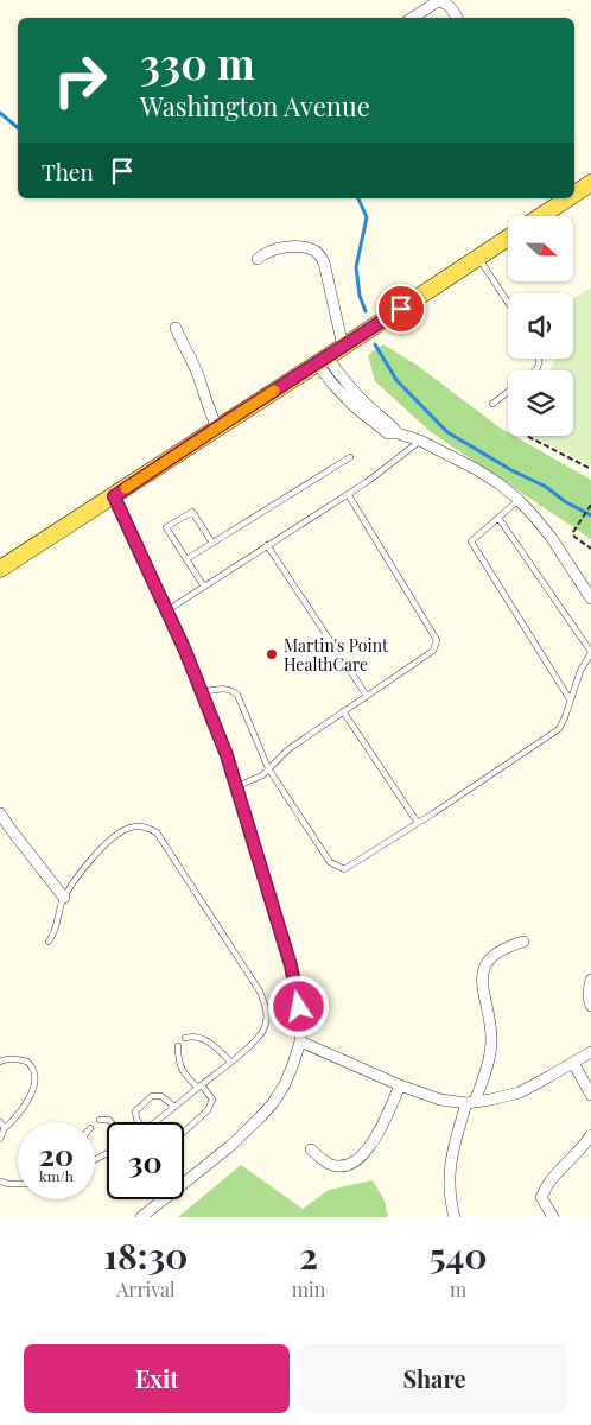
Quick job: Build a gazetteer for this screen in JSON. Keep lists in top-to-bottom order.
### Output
{
  "places": ["Martin's Point HealthCare"],
  "north": "right",
  "page": {
    "turn": ["330 m", "Washington Avenue"],
    "then": "Then",
    "speed": "20 km/h",
    "limit": "30",
    "eta": [
      "18:30",
      "Arrival",
      "2",
      "min",
      "540",
      "m"
    ],
    "buttons": ["Exit", "Share"]
  }
}
